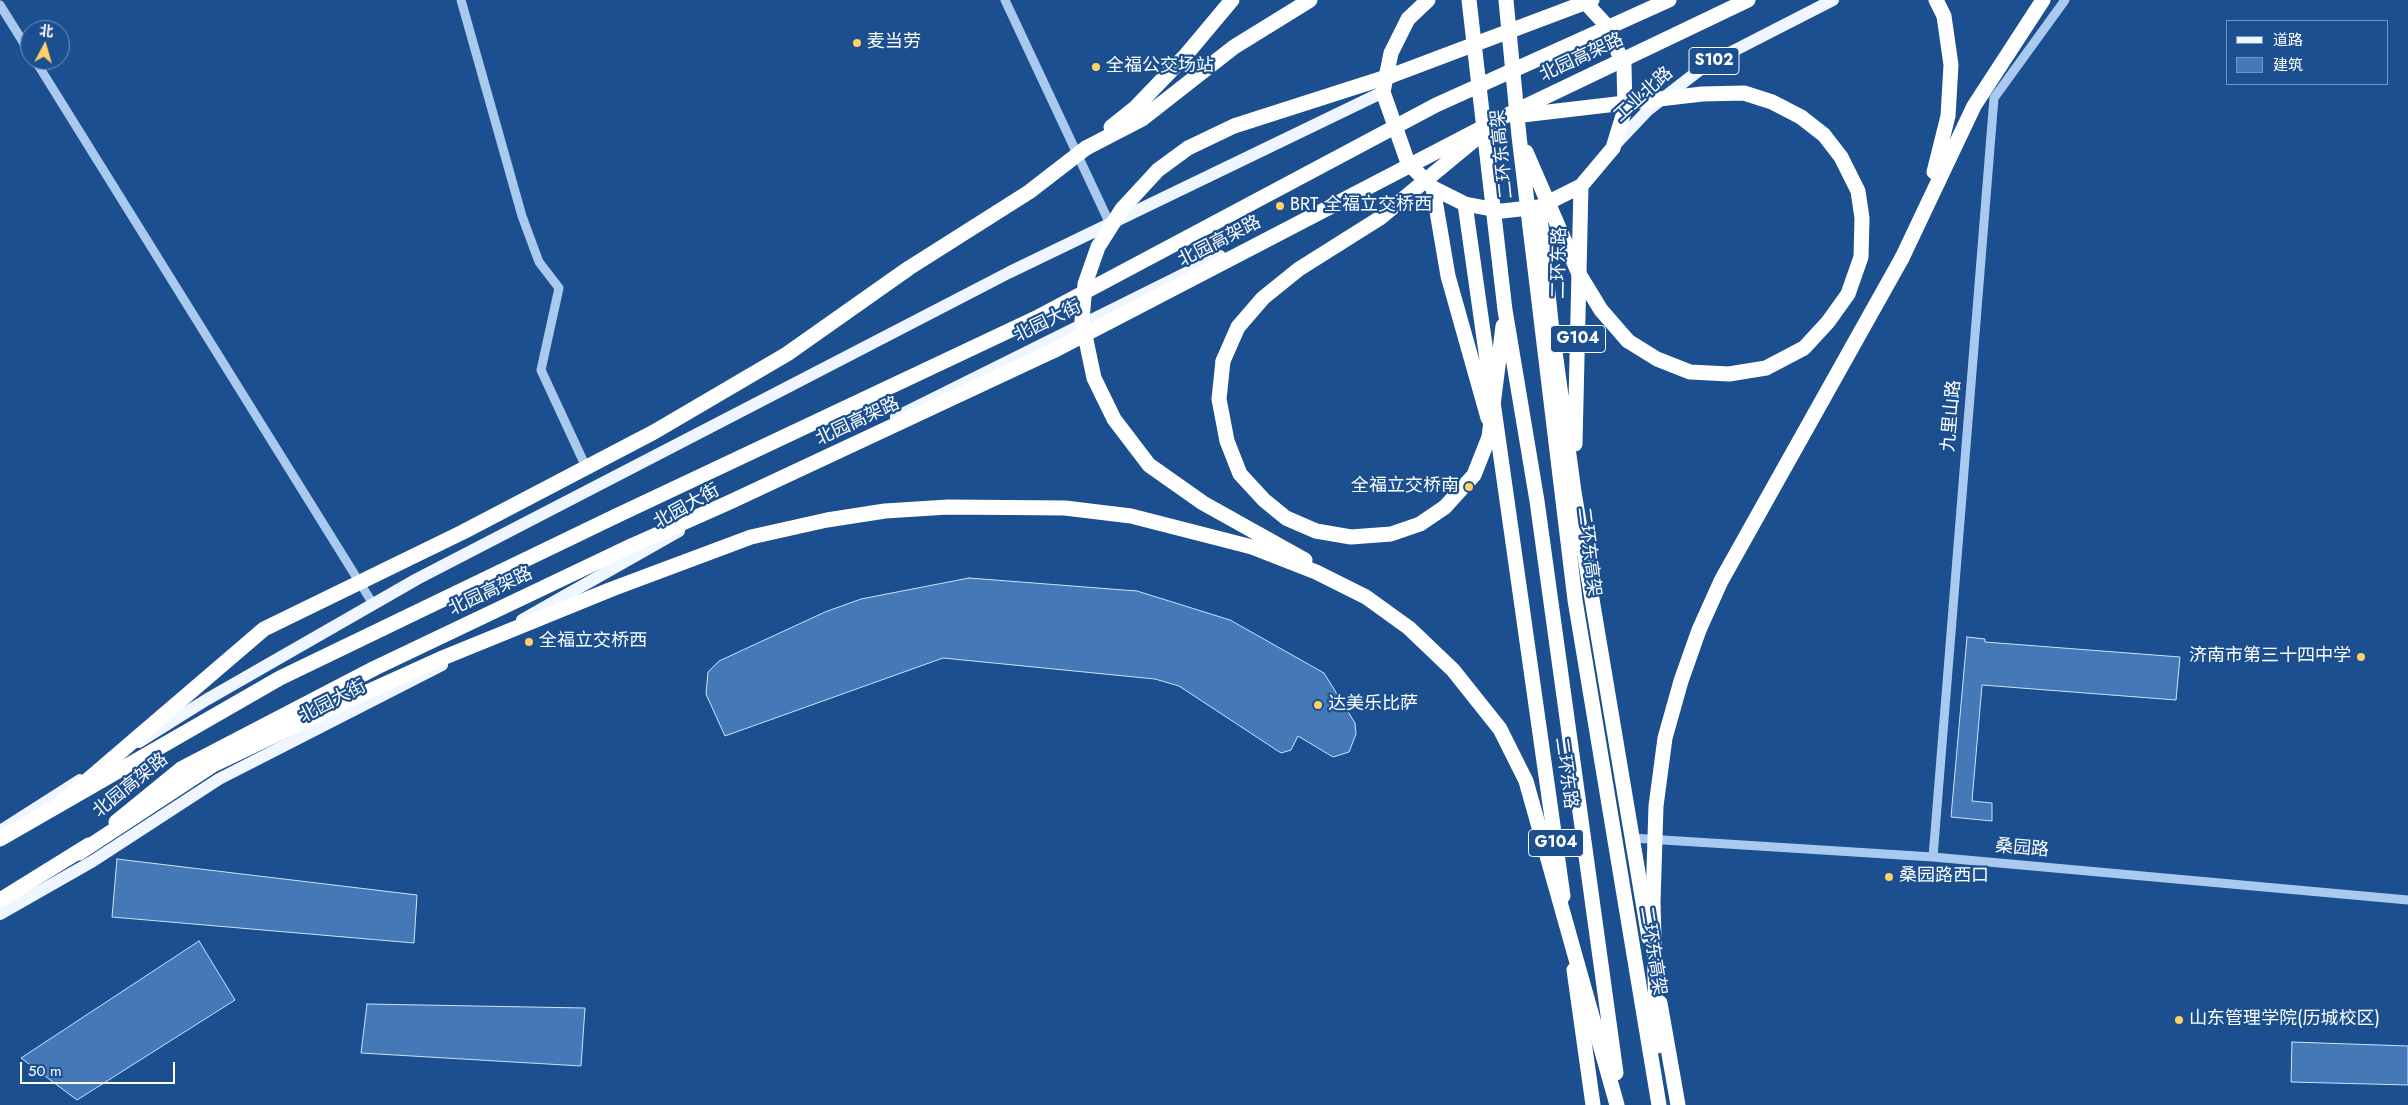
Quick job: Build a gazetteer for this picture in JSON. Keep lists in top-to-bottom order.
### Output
{
  "streets": {
    "highway": [
      "北园高架路",
      "二环东高架",
      "二环东路",
      "G104"
    ],
    "main road": ["S102", "工业北路", "北园大街"],
    "street": ["九里山路", "桑园路"]
  },
  "crossings": [
    ["二环东路", "桑园路"],
    ["九里山路", "桑园路"]
  ],
  "places": [
    "麦当劳",
    "全福公交场站",
    "BRT 全福立交桥西",
    "全福立交桥南",
    "全福立交桥西",
    "济南市第三十四中学",
    "达美乐比萨",
    "桑园路西口",
    "山东管理学院(历城校区)"
  ],
  "legend": ["道路", "建筑"],
  "scale_bar": "50 m",
  "north": "top"
}
